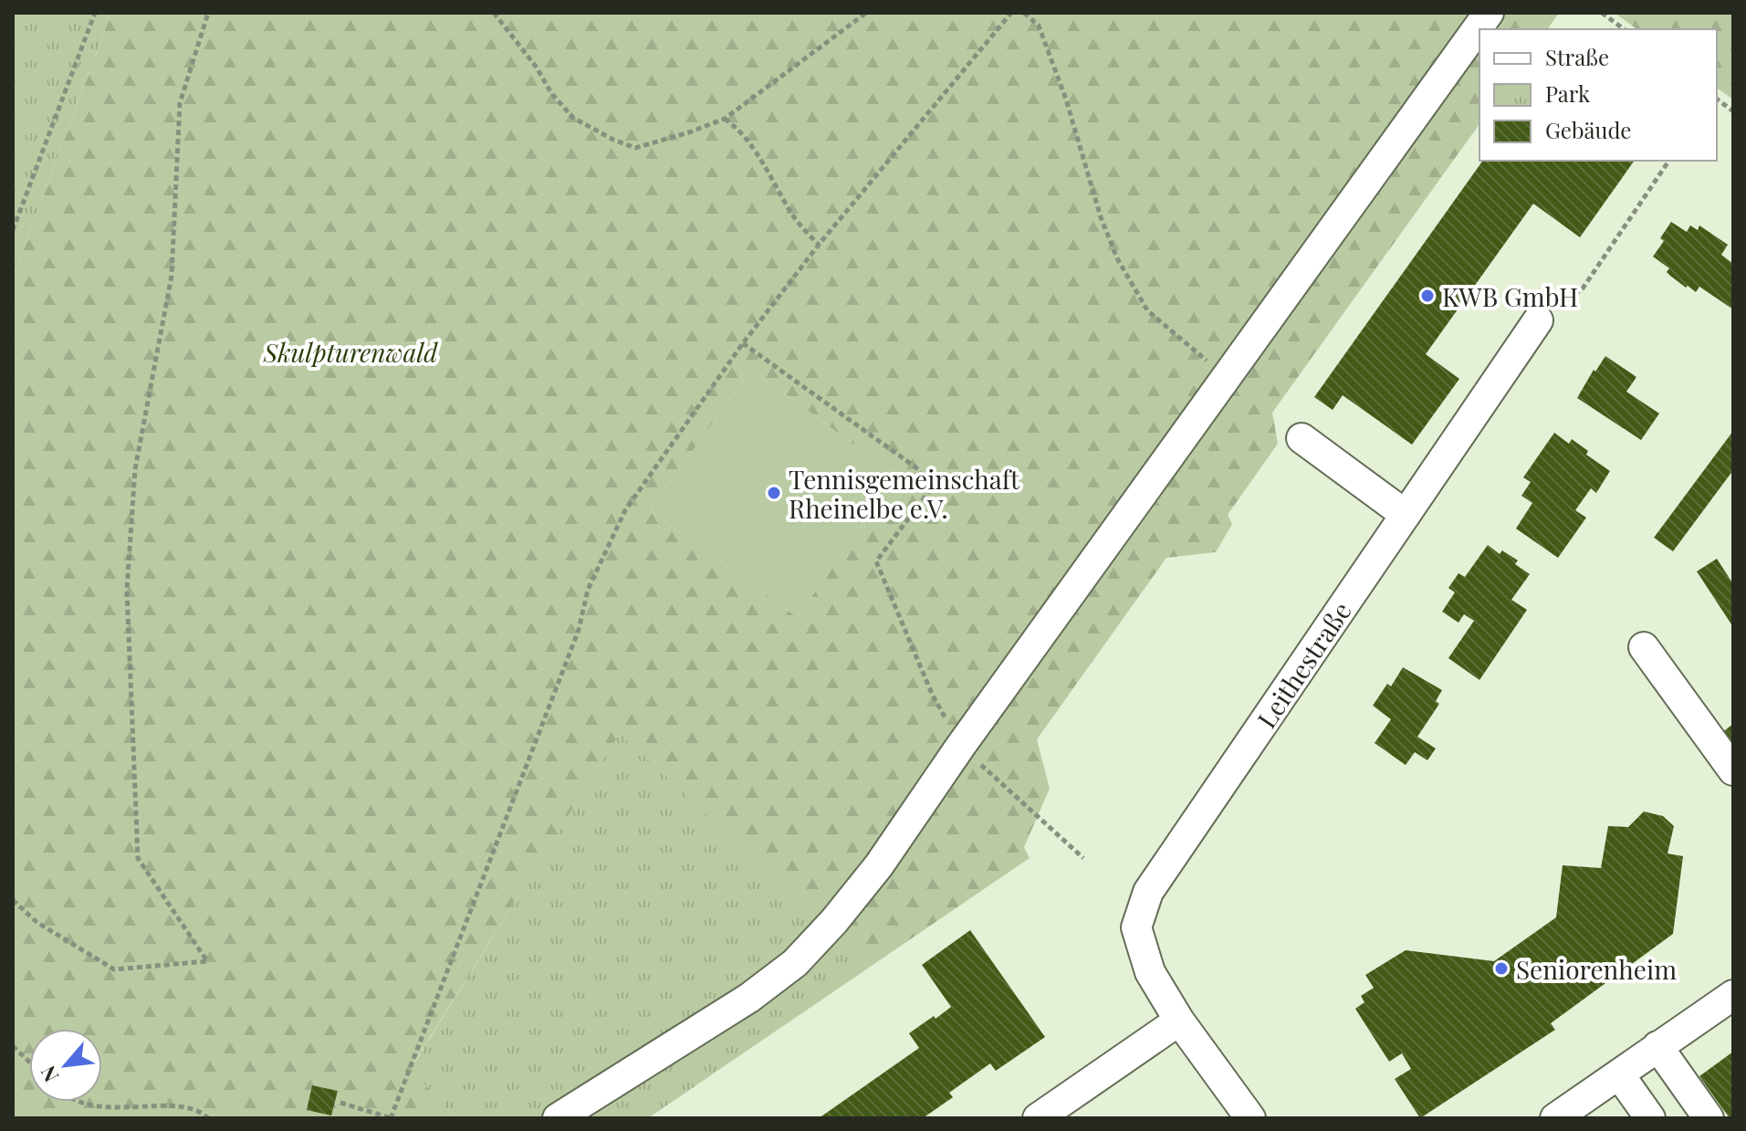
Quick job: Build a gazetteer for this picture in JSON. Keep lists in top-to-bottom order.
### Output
{
  "streets": {
    "street": ["Leithestraße"]
  },
  "parks": ["Skulpturenwald"],
  "places": ["KWB GmbH", "Tennisgemeinschaft Rheinelbe e.V.", "Seniorenheim"],
  "legend": ["Straße", "Park", "Gebäude"],
  "north": "bottom left"
}
